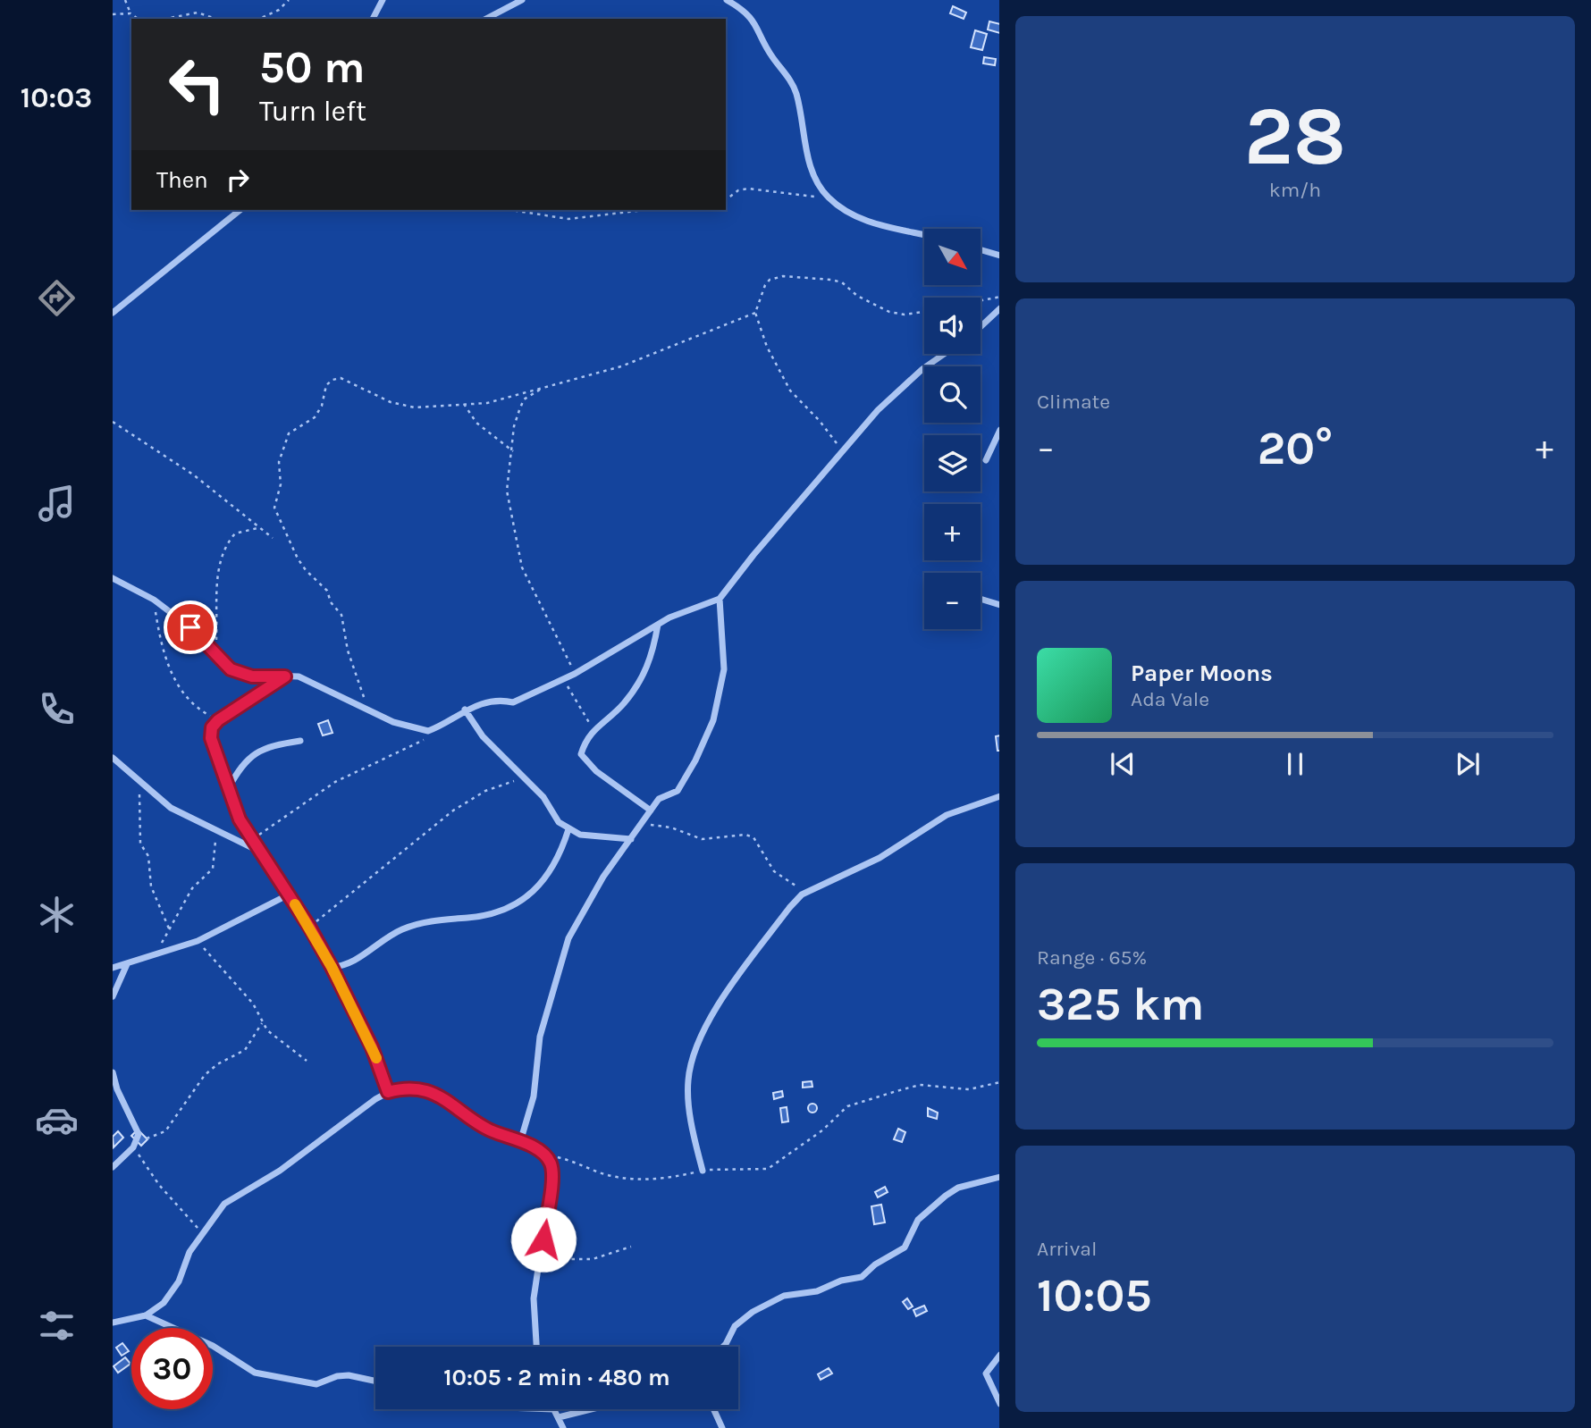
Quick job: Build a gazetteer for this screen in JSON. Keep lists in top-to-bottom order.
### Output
{
  "north": "bottom right",
  "page": {
    "tabs": "10:03",
    "tile": [
      ["28", "km/h"],
      "Climate",
      ["Range · 65%", "325 km"],
      ["Arrival", "10:05"]
    ],
    "turn": ["50 m", "Turn left"],
    "then": "Then",
    "map_buttons": ["+", "−"],
    "heat": ["−", "20°", "+"],
    "song": ["Paper Moons", "Ada Vale"],
    "limit": "30",
    "trip": "10:05 · 2 min · 480 m"
  }
}
